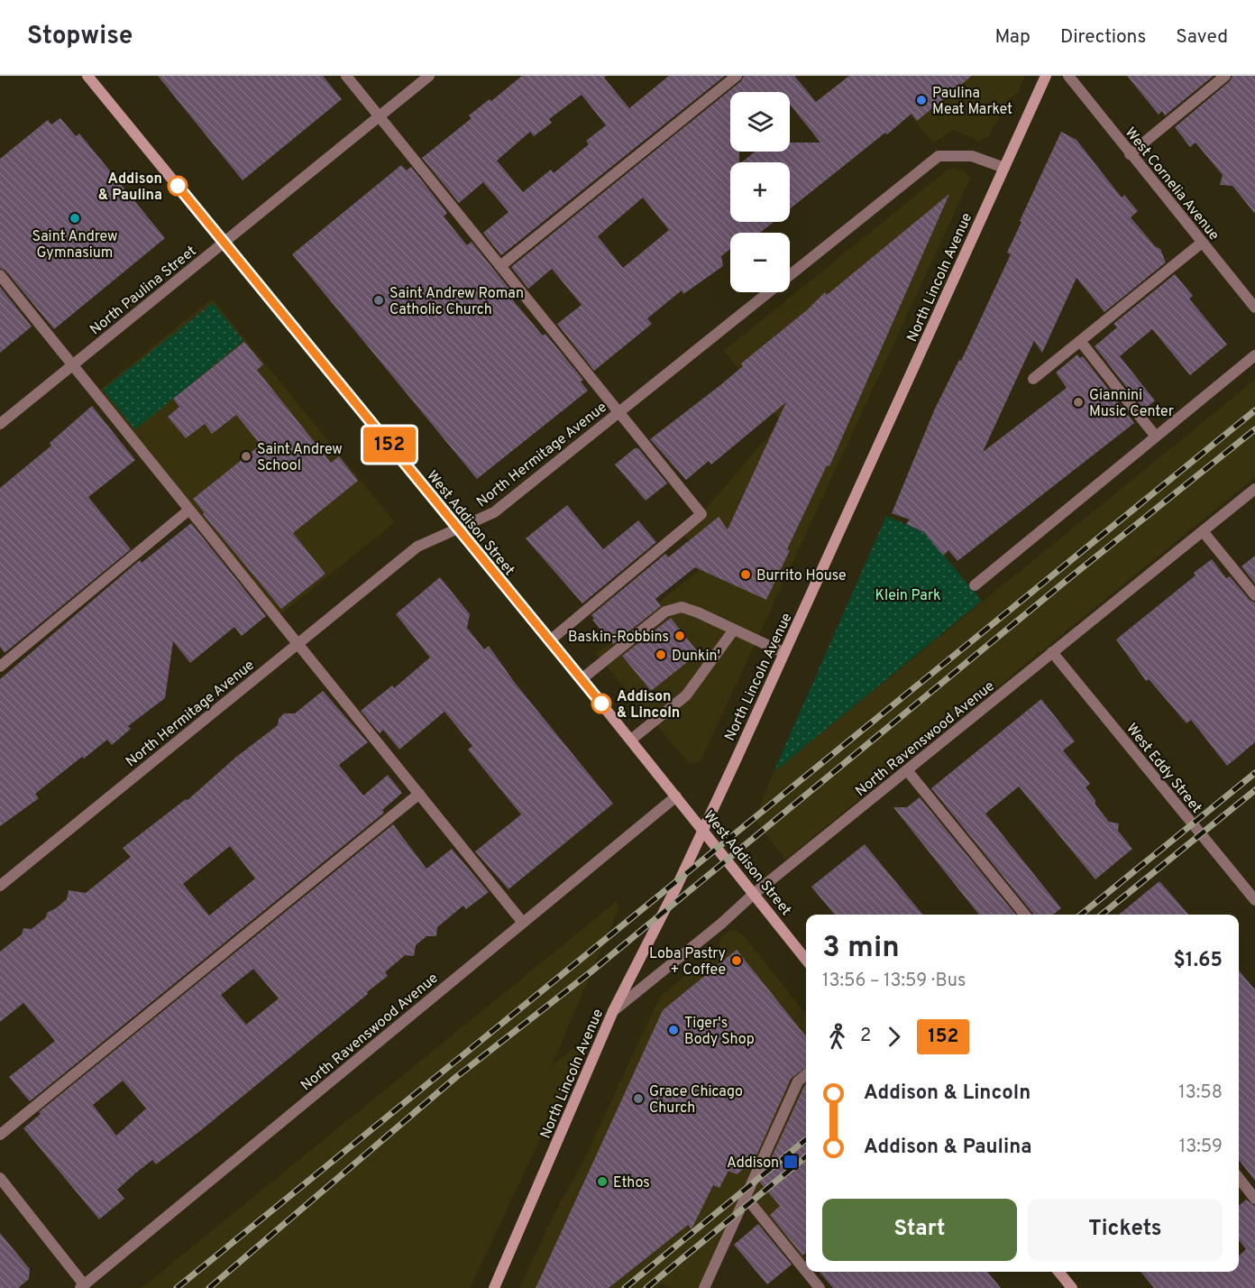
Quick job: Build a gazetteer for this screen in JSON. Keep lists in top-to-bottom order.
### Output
{
  "streets": {
    "main road": ["North Lincoln Avenue", "West Addison Street"],
    "street": [
      "West Cornelia Avenue",
      "North Paulina Street",
      "North Hermitage Avenue",
      "North Ravenswood Avenue",
      "West Eddy Street"
    ]
  },
  "crossings": [
    ["North Lincoln Avenue", "North Hermitage Avenue"],
    ["North Lincoln Avenue", "West Addison Street"],
    ["North Lincoln Avenue", "North Ravenswood Avenue"],
    ["North Paulina Street", "West Addison Street"],
    ["North Hermitage Avenue", "West Addison Street"],
    ["West Addison Street", "North Ravenswood Avenue"],
    ["North Ravenswood Avenue", "West Eddy Street"]
  ],
  "parks": ["Klein Park"],
  "places": {
    "other": [
      "Paulina Meat Market",
      "Addison & Paulina",
      "Saint Andrew Gymnasium",
      "Saint Andrew Roman Catholic Church",
      "Giannini Music Center",
      "Saint Andrew School",
      "Burrito House",
      "Baskin-Robbins",
      "Dunkin'",
      "Addison & Lincoln",
      "Loba Pastry + Coffee",
      "Tiger's Body Shop",
      "Grace Chicago Church",
      "Ethos"
    ],
    "transit": ["Addison"]
  },
  "lines": ["bus line 152"],
  "page": {
    "header": "Stopwise",
    "nav": ["Map", "Directions", "Saved"],
    "on_map": "152",
    "map_buttons": ["+", "−"],
    "heading": ["3 min", "13:56 – 13:59 · Bus", "$1.65"],
    "legs": ["2", "152"],
    "list": [
      {
        "name": "Addison & Lincoln",
        "value": "13:58"
      },
      {
        "name": "Addison & Paulina",
        "value": "13:59"
      }
    ],
    "buttons": ["Start", "Tickets"]
  }
}
